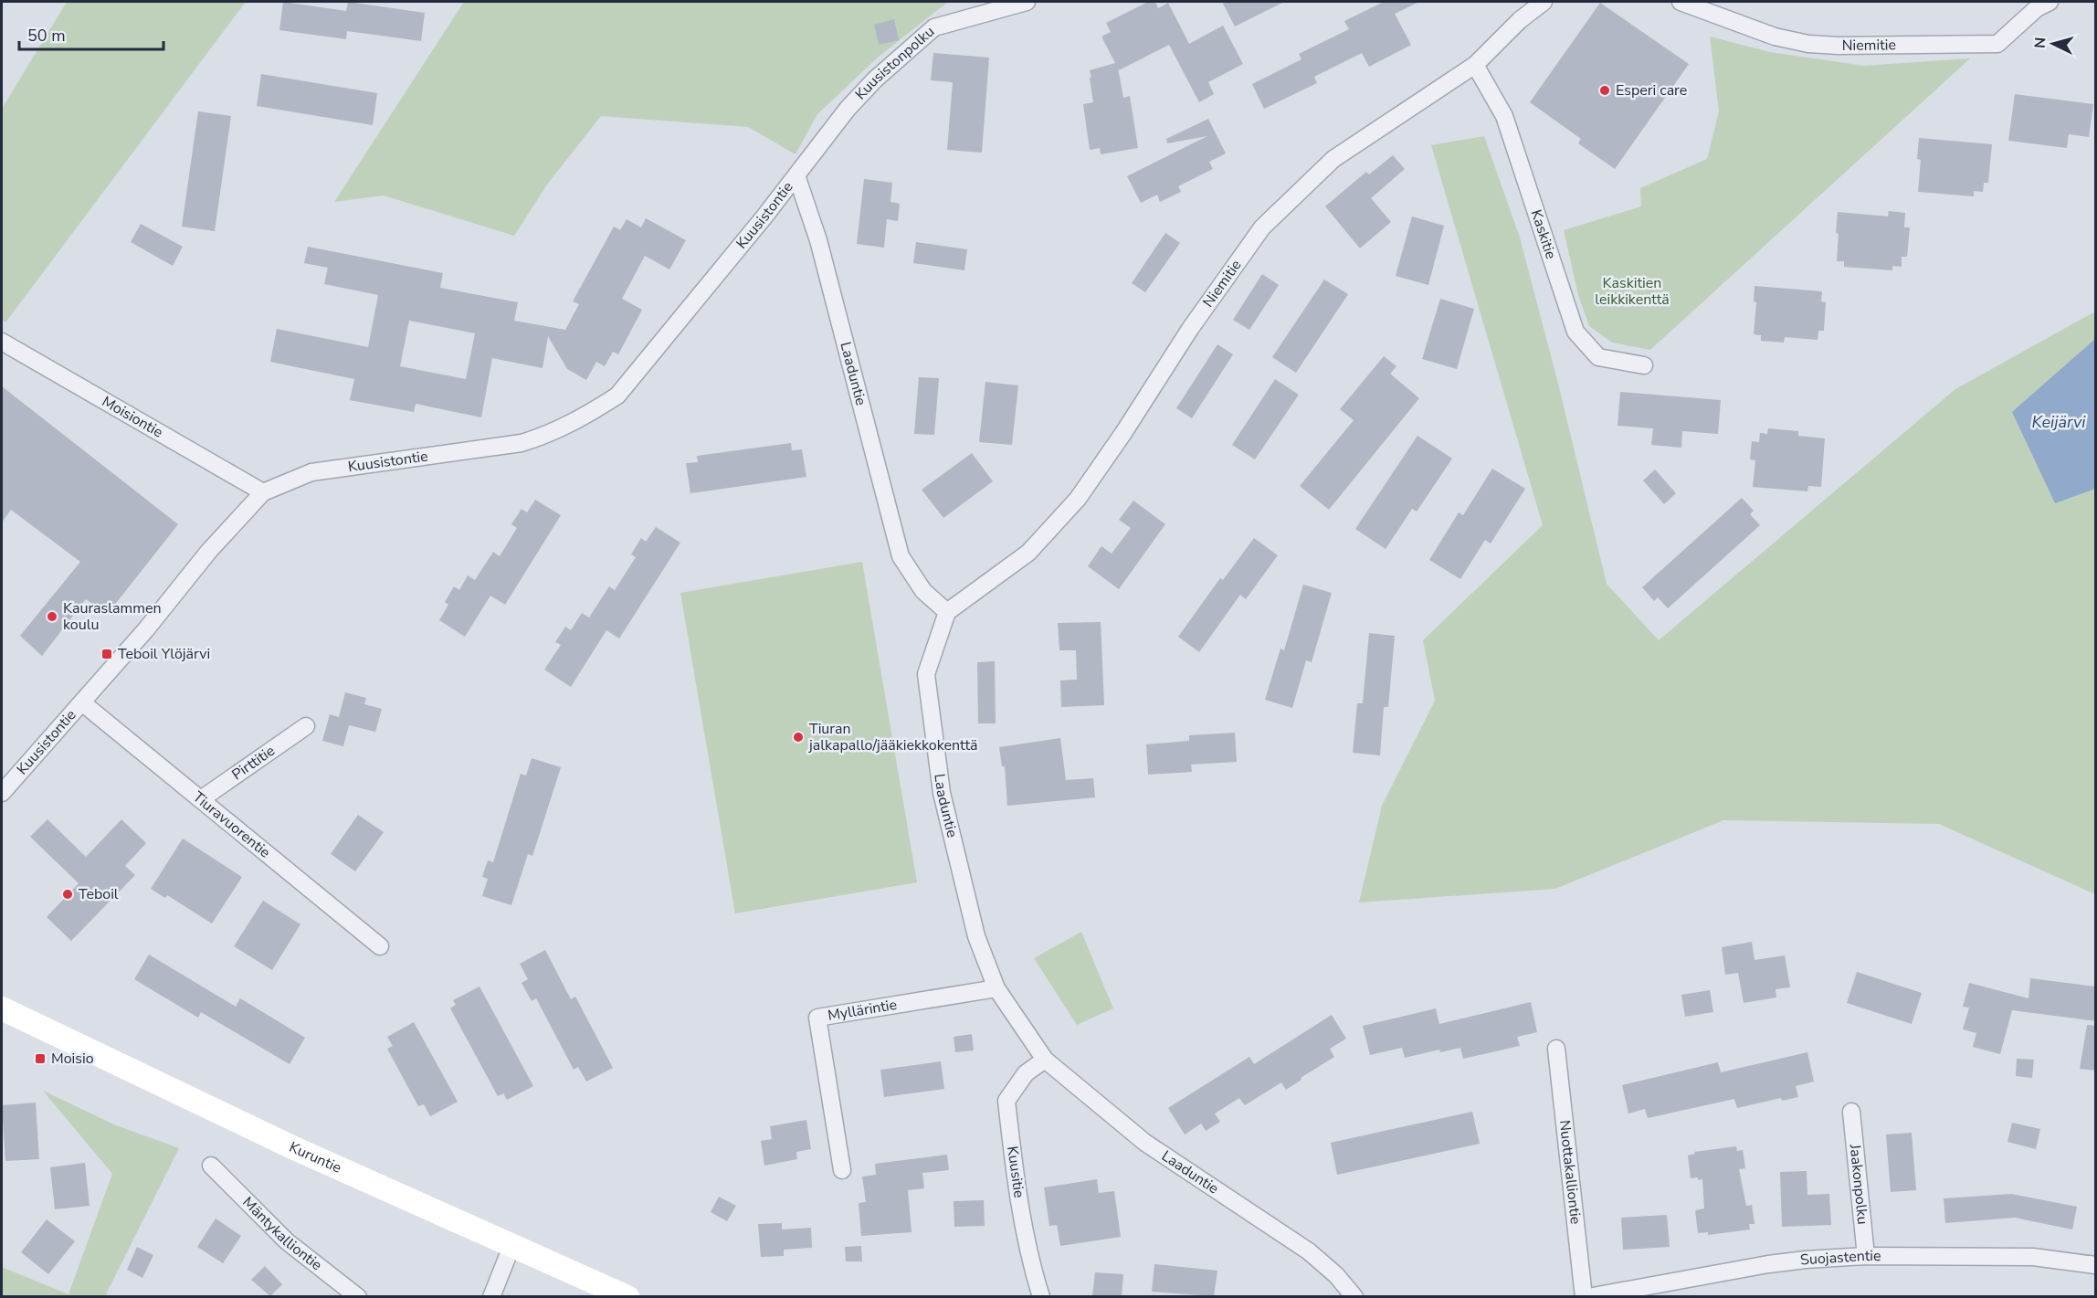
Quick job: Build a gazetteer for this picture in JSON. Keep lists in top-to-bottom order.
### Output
{
  "streets": {
    "main road": ["Kuruntie"],
    "street": [
      "Niemitie",
      "Kuusistonpolku",
      "Kuusistontie",
      "Kaskitie",
      "Laaduntie",
      "Moisiontie",
      "Pirttitie",
      "Tiuravuorentie",
      "Myllärintie",
      "Kuusitie",
      "Nuottakalliontie",
      "Jaakonpolku",
      "Mäntykalliontie",
      "Suojastentie"
    ]
  },
  "crossings": [
    ["Niemitie", "Kaskitie"],
    ["Niemitie", "Laaduntie"],
    ["Kuusistonpolku", "Kuusistontie"],
    ["Kuusistonpolku", "Laaduntie"],
    ["Kuusistontie", "Laaduntie"],
    ["Kuusistontie", "Moisiontie"],
    ["Kuusistontie", "Tiuravuorentie"],
    ["Laaduntie", "Myllärintie"],
    ["Laaduntie", "Kuusitie"],
    ["Pirttitie", "Tiuravuorentie"],
    ["Jaakonpolku", "Suojastentie"]
  ],
  "water": ["Keijärvi"],
  "parks": ["Kaskitien leikkikenttä"],
  "places": {
    "other": [
      "Esperi care",
      "Kauraslammen koulu",
      "Tiuran jalkapallo/jääkiekkokenttä",
      "Teboil"
    ],
    "transit": ["Teboil Ylöjärvi", "Moisio"]
  },
  "scale_bar": "50 m",
  "north": "left"
}
